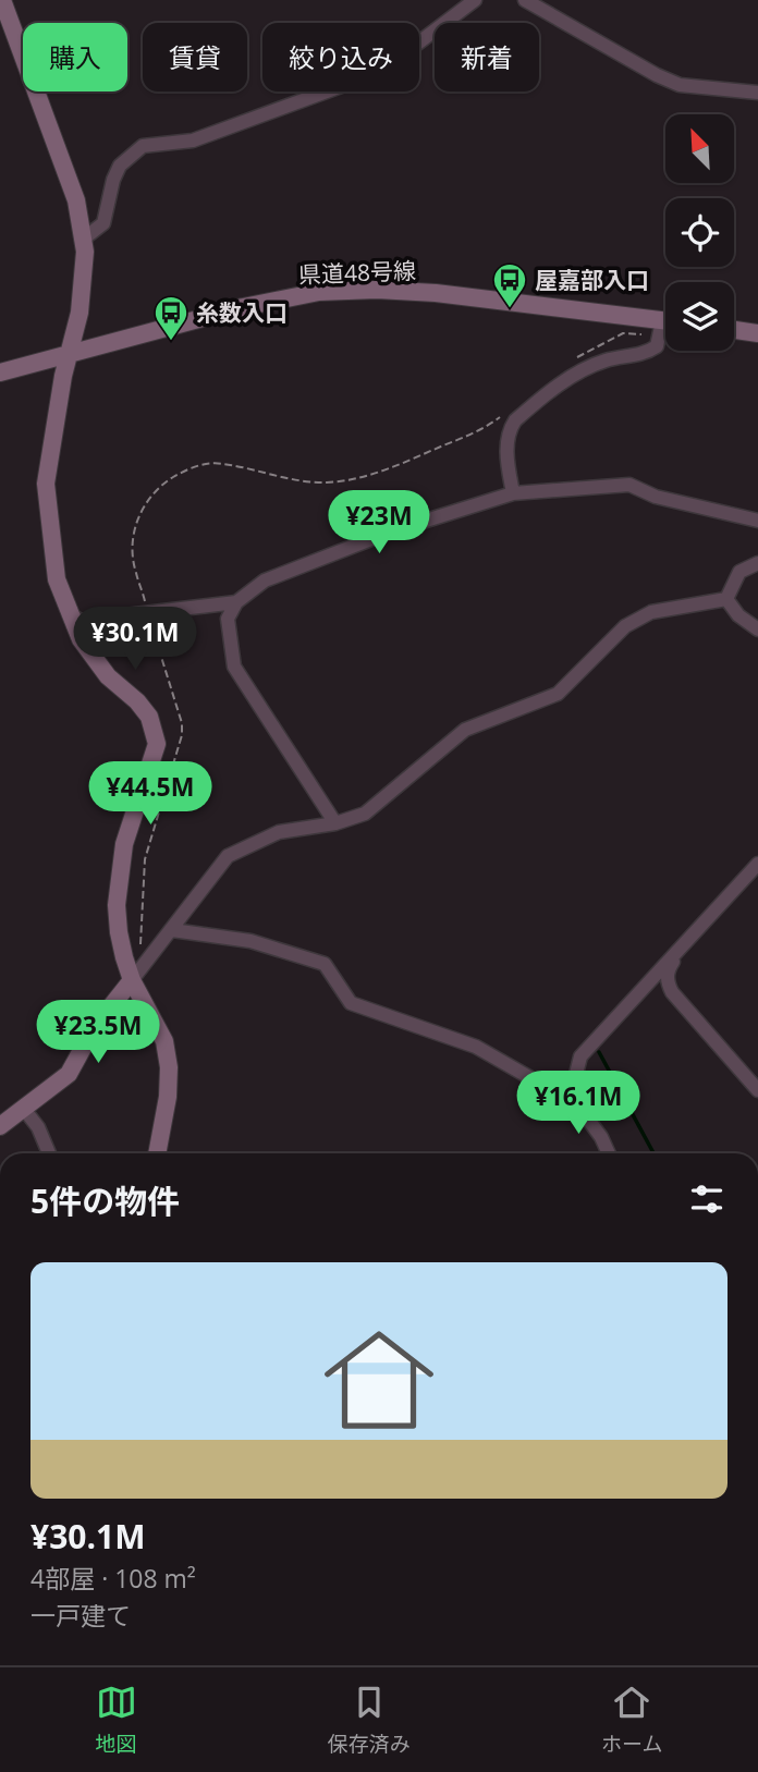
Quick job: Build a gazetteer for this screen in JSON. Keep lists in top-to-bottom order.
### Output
{
  "streets": {
    "street": ["県道48号線"]
  },
  "places": {
    "bus stop": ["屋嘉部入口", "糸数入口"]
  },
  "north": "top left",
  "page": {
    "chip": [
      "購入",
      "賃貸",
      "絞り込み",
      "新着"
    ],
    "price": [
      "¥23M",
      "¥30.1M",
      "¥44.5M",
      "¥23.5M",
      "¥16.1M"
    ],
    "heading": "5件の物件",
    "list": [
      {
        "name": "¥30.1M",
        "note": "4部屋 · 108 m² · 一戸建て"
      }
    ],
    "tabs": ["地図", "保存済み", "ホーム"]
  }
}
